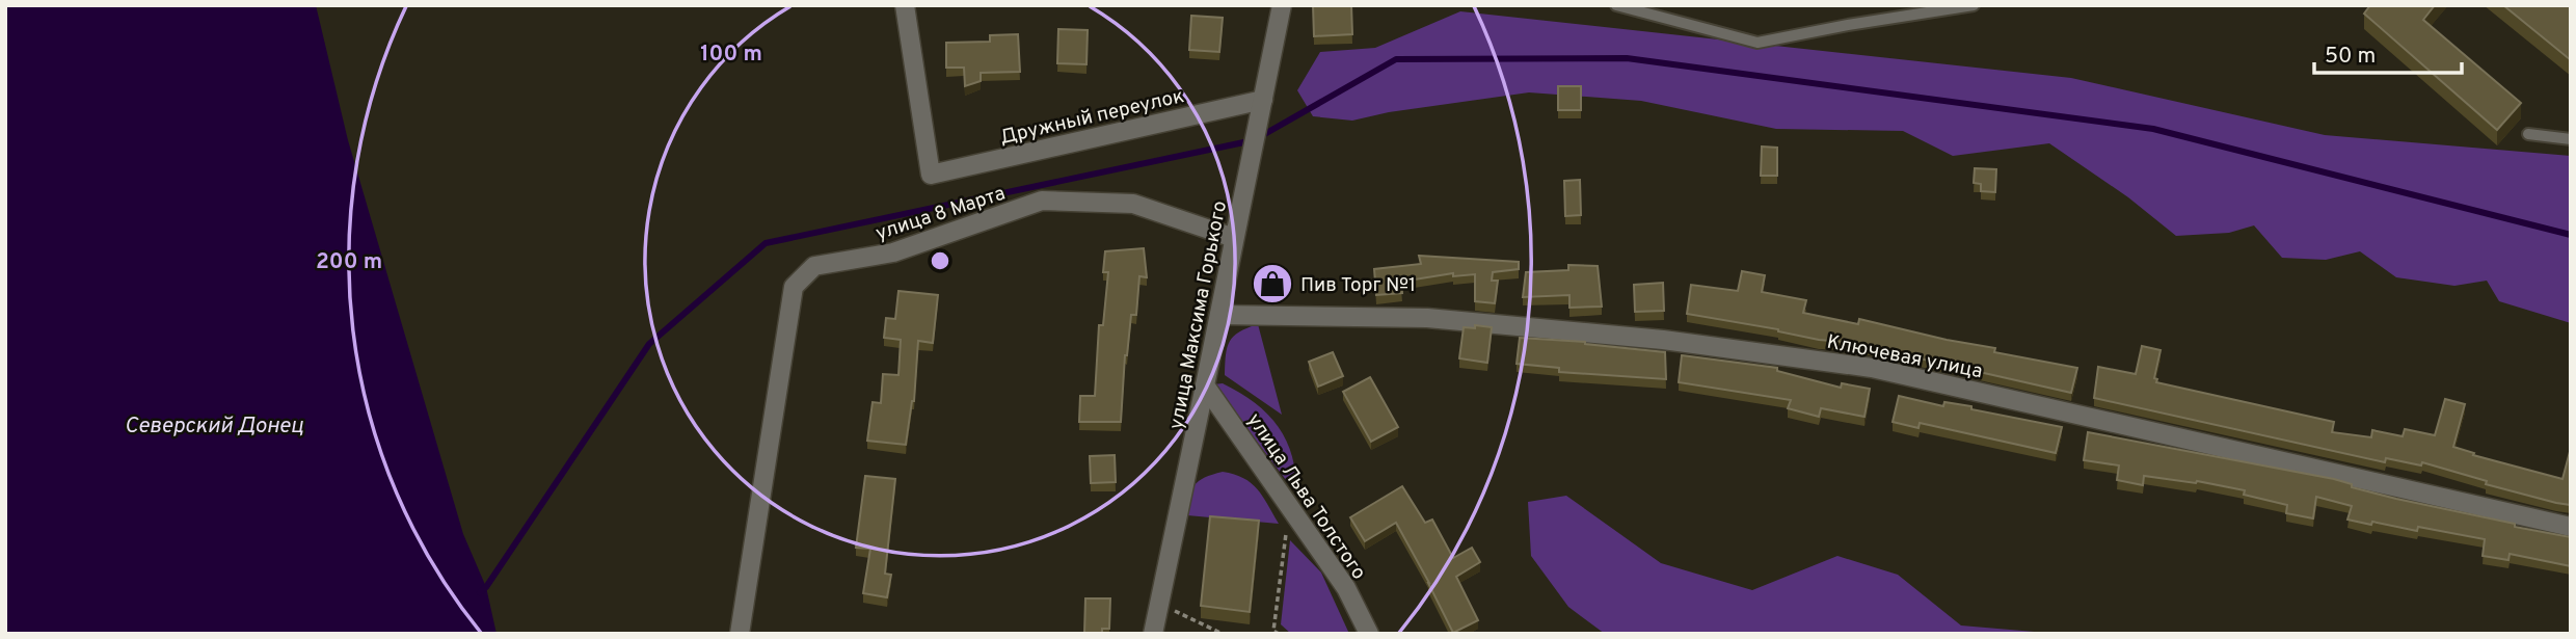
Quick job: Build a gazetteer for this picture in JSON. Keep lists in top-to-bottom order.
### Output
{
  "streets": {
    "street": [
      "Дружный переулок",
      "улица 8 Марта",
      "улица Максима Горького",
      "Ключевая улица",
      "улица Льва Толстого"
    ]
  },
  "crossings": [
    ["Дружный переулок", "улица Максима Горького"],
    ["улица 8 Марта", "улица Максима Горького"],
    ["улица Максима Горького", "Ключевая улица"],
    ["улица Максима Горького", "улица Льва Толстого"]
  ],
  "water": ["Северский Донец"],
  "places": {
    "shop": ["Пив Торг №1"]
  },
  "scale_bar": "50 m",
  "rings": ["100 m", "200 m"]
}
